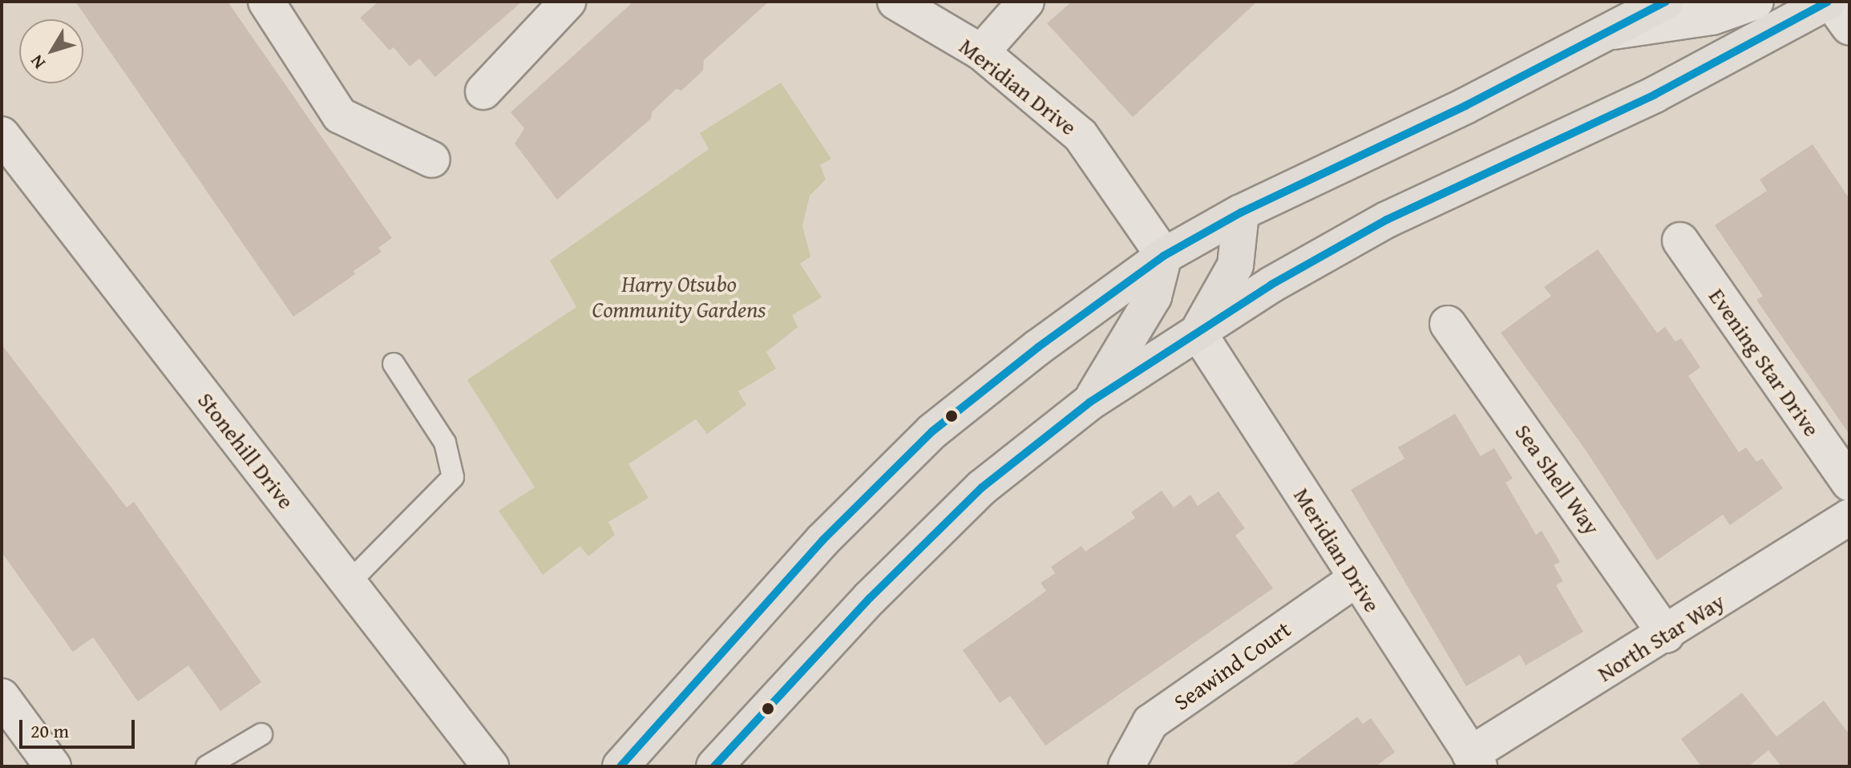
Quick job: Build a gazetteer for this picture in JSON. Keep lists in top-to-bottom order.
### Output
{
  "streets": {
    "street": [
      "Meridian Drive",
      "Evening Star Drive",
      "Stonehill Drive",
      "Sea Shell Way",
      "North Star Way",
      "Seawind Court"
    ]
  },
  "crossings": [
    ["Meridian Drive", "North Star Way"],
    ["Meridian Drive", "Seawind Court"],
    ["Sea Shell Way", "North Star Way"]
  ],
  "parks": ["Harry Otsubo Community Gardens"],
  "scale_bar": "20 m",
  "north": "bottom left"
}
